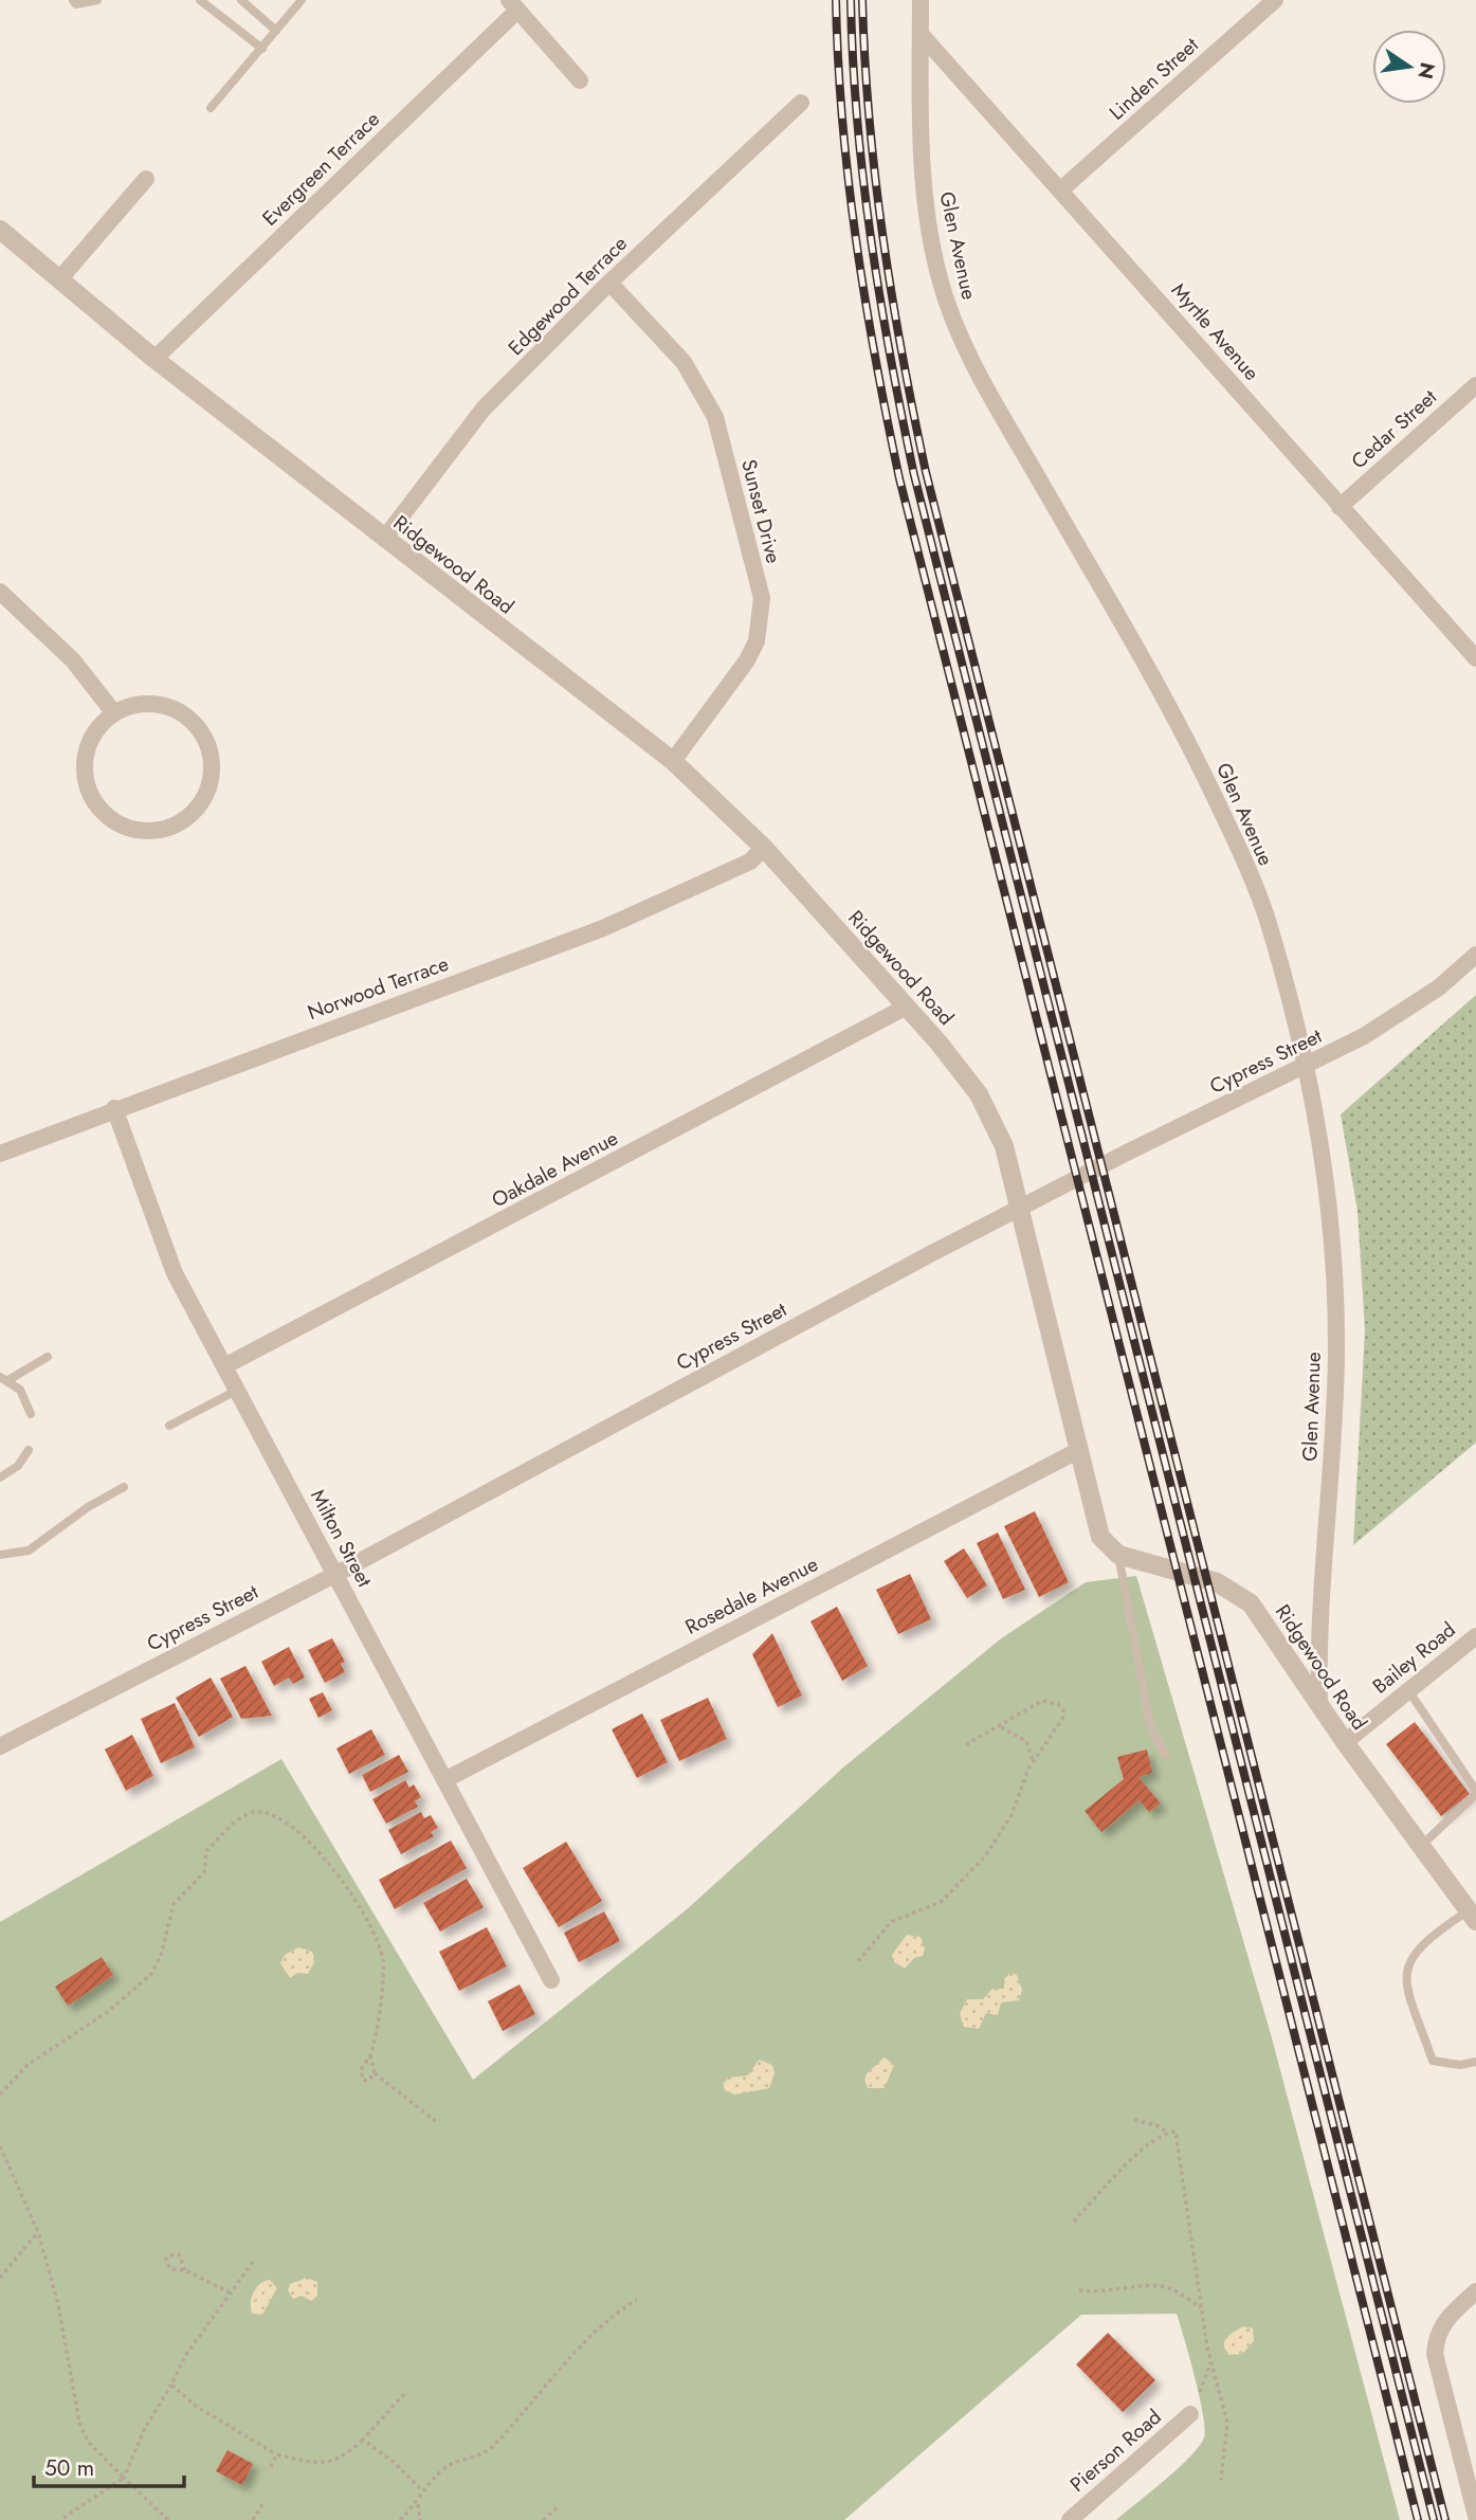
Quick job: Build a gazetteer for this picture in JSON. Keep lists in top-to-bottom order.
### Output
{
  "streets": {
    "street": [
      "Linden Street",
      "Evergreen Terrace",
      "Glen Avenue",
      "Edgewood Terrace",
      "Myrtle Avenue",
      "Cedar Street",
      "Sunset Drive",
      "Ridgewood Road",
      "Norwood Terrace",
      "Cypress Street",
      "Oakdale Avenue",
      "Milton Street",
      "Rosedale Avenue",
      "Bailey Road",
      "Pierson Road"
    ]
  },
  "crossings": [
    ["Linden Street", "Myrtle Avenue"],
    ["Evergreen Terrace", "Ridgewood Road"],
    ["Glen Avenue", "Myrtle Avenue"],
    ["Glen Avenue", "Ridgewood Road"],
    ["Glen Avenue", "Cypress Street"],
    ["Edgewood Terrace", "Sunset Drive"],
    ["Edgewood Terrace", "Ridgewood Road"],
    ["Myrtle Avenue", "Cedar Street"],
    ["Sunset Drive", "Ridgewood Road"],
    ["Ridgewood Road", "Norwood Terrace"],
    ["Ridgewood Road", "Cypress Street"],
    ["Ridgewood Road", "Oakdale Avenue"],
    ["Ridgewood Road", "Rosedale Avenue"],
    ["Ridgewood Road", "Bailey Road"],
    ["Norwood Terrace", "Milton Street"],
    ["Cypress Street", "Milton Street"],
    ["Oakdale Avenue", "Milton Street"],
    ["Milton Street", "Rosedale Avenue"]
  ],
  "scale_bar": "50 m",
  "north": "right"
}
